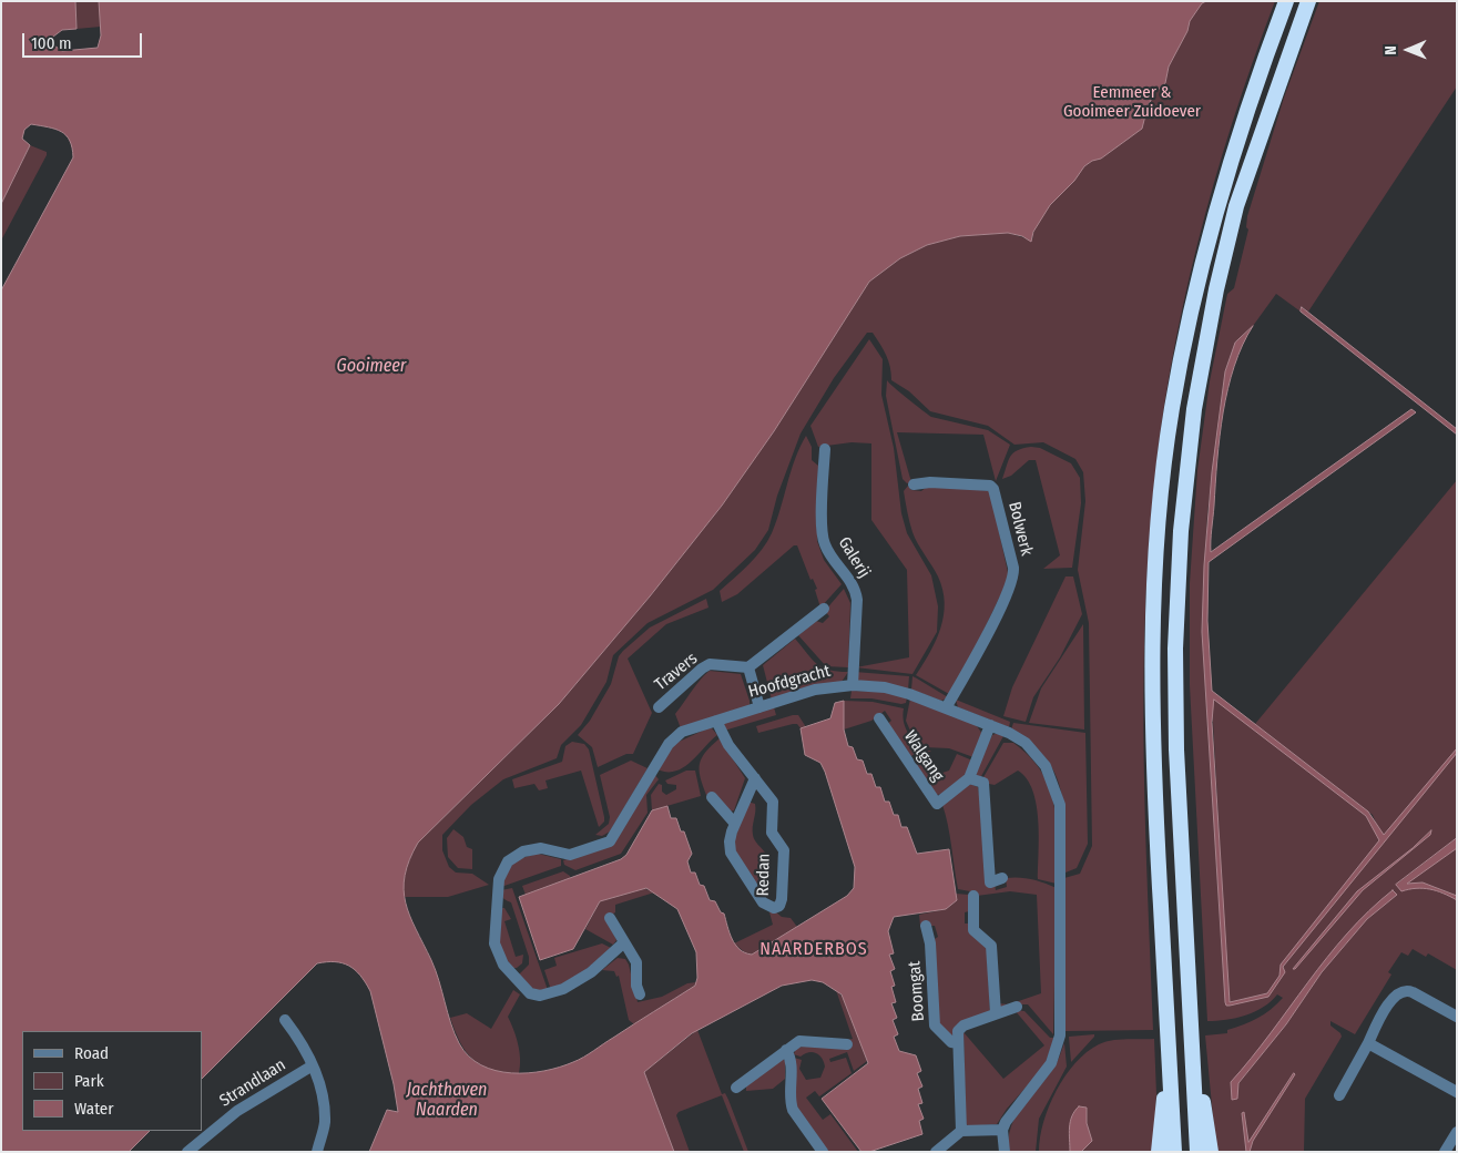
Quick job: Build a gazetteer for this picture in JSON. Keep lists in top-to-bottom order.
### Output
{
  "streets": {
    "street": [
      "Bolwerk",
      "Galerij",
      "Travers",
      "Hoofdgracht",
      "Walgang",
      "Redan",
      "Boomgat",
      "Strandlaan"
    ]
  },
  "crossings": [
    ["Bolwerk", "Hoofdgracht"],
    ["Galerij", "Hoofdgracht"],
    ["Hoofdgracht", "Walgang"],
    ["Hoofdgracht", "Redan"]
  ],
  "districts": ["NAARDERBOS"],
  "water": ["Gooimeer", "Jachthaven Naarden"],
  "parks": ["Eemmeer & Gooimeer Zuidoever"],
  "legend": ["Road", "Park", "Water"],
  "scale_bar": "100 m",
  "north": "left"
}
